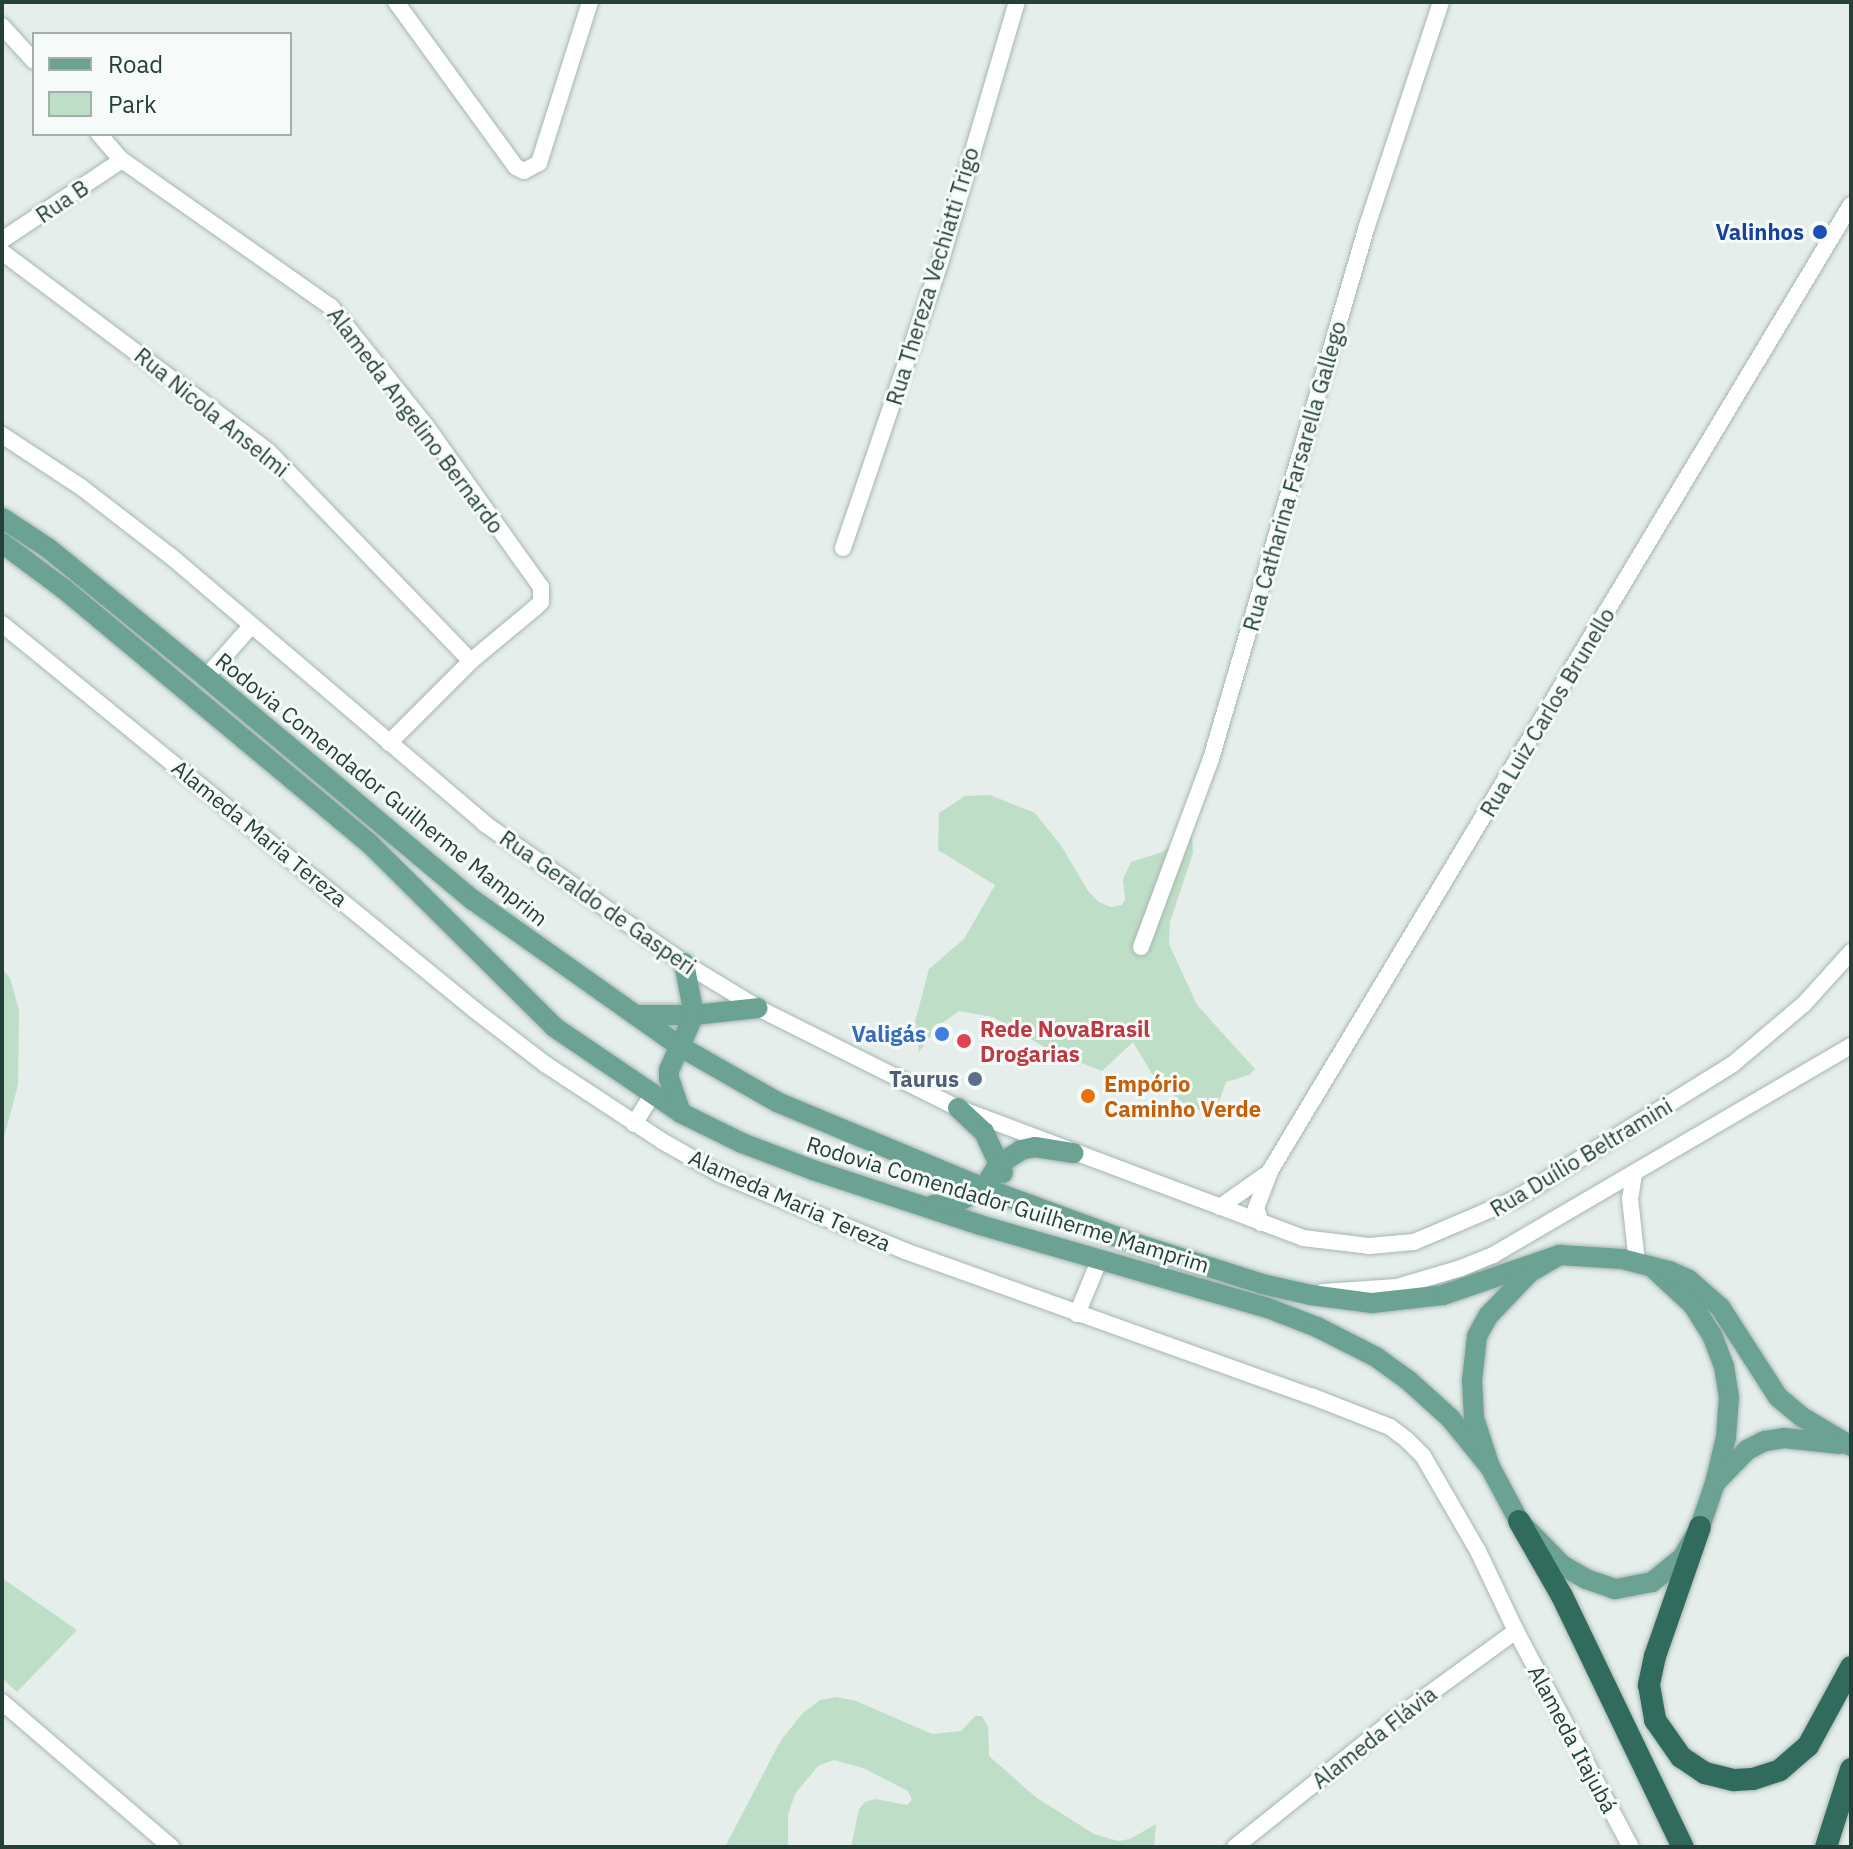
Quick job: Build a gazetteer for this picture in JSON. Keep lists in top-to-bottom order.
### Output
{
  "streets": {
    "main road": ["Rodovia Comendador Guilherme Mamprim"],
    "street": [
      "Rua B",
      "Rua Thereza Vechiatti Trigo",
      "Rua Nicola Anselmi",
      "Alameda Angelino Bernardo",
      "Rua Catharina Farsarella Gallego",
      "Rua Luiz Carlos Brunello",
      "Alameda Maria Tereza",
      "Rua Geraldo de Gasperi",
      "Rua Duílio Beltramini",
      "Alameda Flávia",
      "Alameda Itajubá"
    ]
  },
  "crossings": [
    ["Rua B", "Rua Nicola Anselmi"],
    ["Rua B", "Alameda Angelino Bernardo"],
    ["Rua Nicola Anselmi", "Alameda Angelino Bernardo"],
    ["Alameda Angelino Bernardo", "Rua Geraldo de Gasperi"],
    ["Rua Luiz Carlos Brunello", "Rua Duílio Beltramini"],
    ["Alameda Maria Tereza", "Alameda Flávia"],
    ["Alameda Maria Tereza", "Alameda Itajubá"],
    ["Rua Geraldo de Gasperi", "Rua Duílio Beltramini"],
    ["Alameda Flávia", "Alameda Itajubá"]
  ],
  "places": [
    "Valinhos",
    "Valigás",
    "Rede NovaBrasil Drogarias",
    "Taurus",
    "Empório Caminho Verde"
  ],
  "legend": ["Road", "Park"]
}
